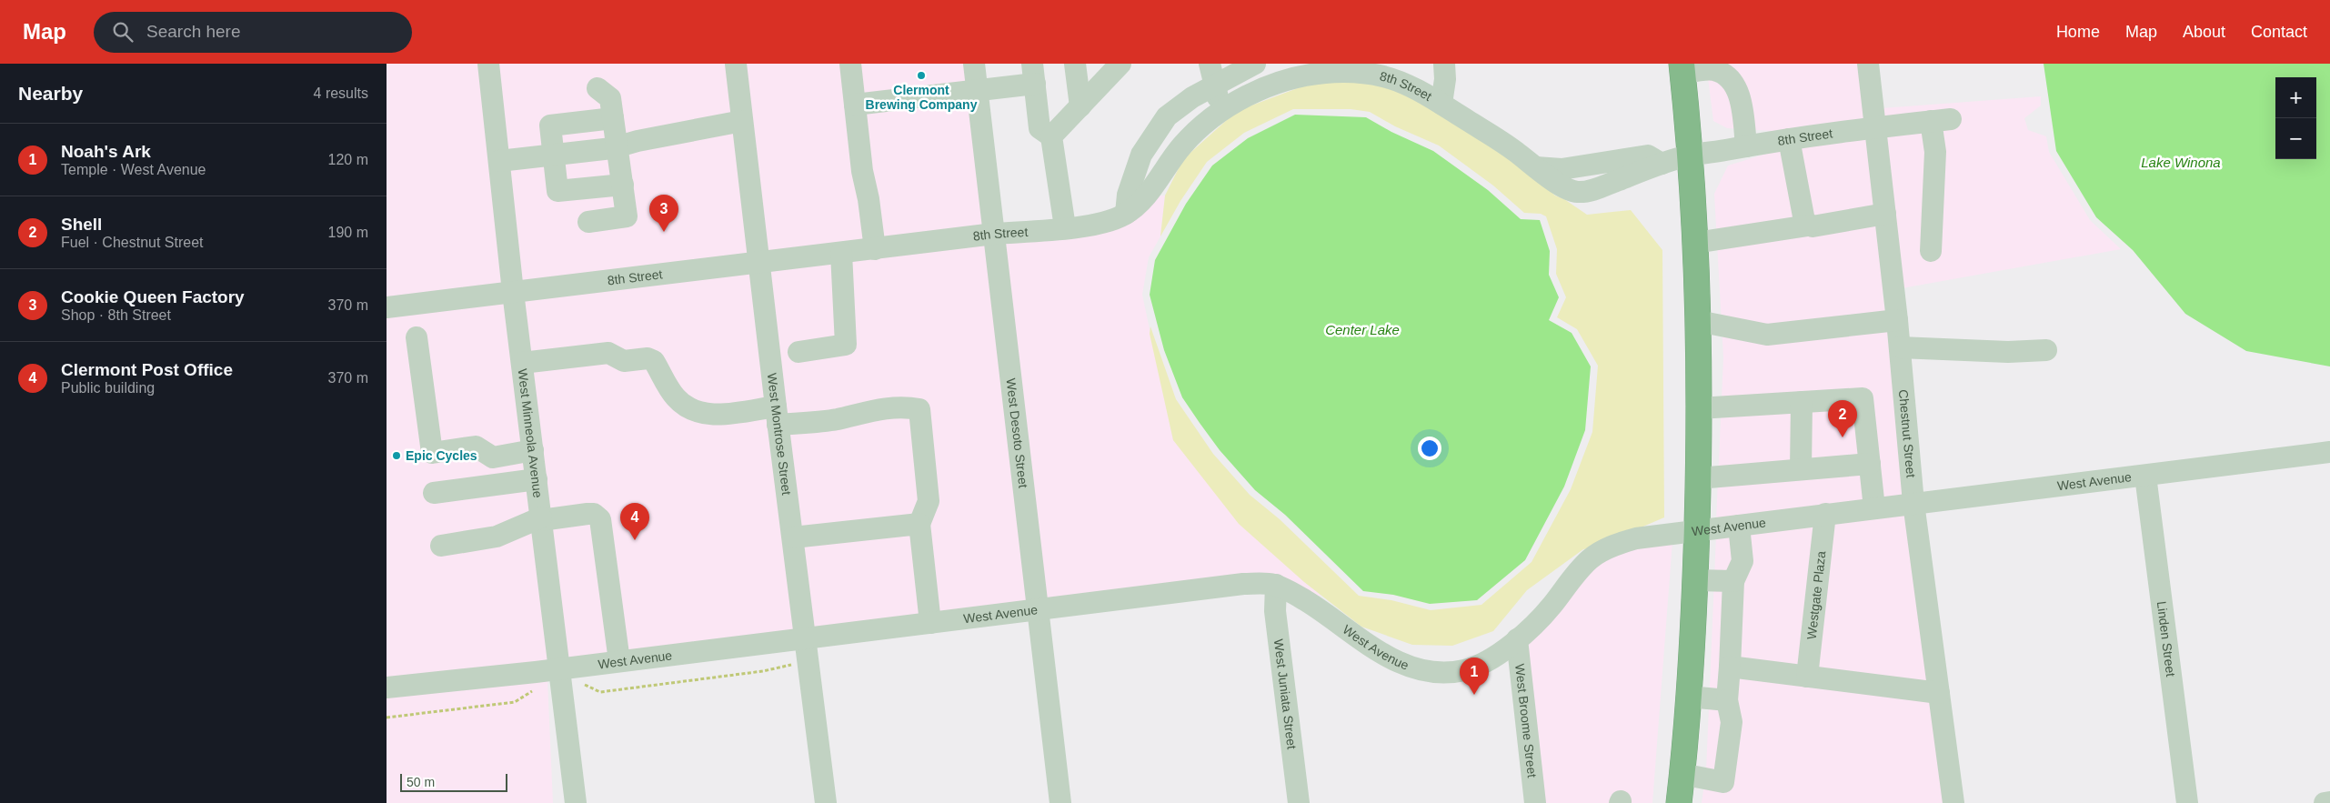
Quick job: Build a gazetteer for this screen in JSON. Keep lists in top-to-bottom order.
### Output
{
  "streets": {
    "street": [
      "8th Street",
      "West Minneola Avenue",
      "West Montrose Street",
      "West Desoto Street",
      "Chestnut Street",
      "West Avenue",
      "Westgate Plaza",
      "Linden Street",
      "West Juniata Street",
      "West Broome Street"
    ]
  },
  "crossings": [
    ["8th Street", "West Minneola Avenue"],
    ["8th Street", "West Montrose Street"],
    ["8th Street", "West Desoto Street"],
    ["8th Street", "Chestnut Street"],
    ["West Minneola Avenue", "West Avenue"],
    ["West Montrose Street", "West Avenue"],
    ["West Desoto Street", "West Avenue"],
    ["Chestnut Street", "West Avenue"],
    ["West Avenue", "Westgate Plaza"],
    ["West Avenue", "Linden Street"],
    ["West Avenue", "West Juniata Street"],
    ["West Avenue", "West Broome Street"]
  ],
  "water": ["Lake Winona", "Center Lake"],
  "places": ["Clermont Brewing Company", "Epic Cycles"],
  "scale_bar": "50 m",
  "page": {
    "header": "Map",
    "search": "Search here",
    "nav": [
      "Home",
      "Map",
      "About",
      "Contact"
    ],
    "heading": ["Nearby", "4 results"],
    "map_buttons": ["+", "−"],
    "list": [
      {
        "mark": "1",
        "name": "Noah's Ark",
        "note": "Temple · West Avenue",
        "value": "120 m"
      },
      {
        "mark": "2",
        "name": "Shell",
        "note": "Fuel · Chestnut Street",
        "value": "190 m"
      },
      {
        "mark": "3",
        "name": "Cookie Queen Factory",
        "note": "Shop · 8th Street",
        "value": "370 m"
      },
      {
        "mark": "4",
        "name": "Clermont Post Office",
        "note": "Public building",
        "value": "370 m"
      }
    ],
    "pins": [
      "3",
      "2",
      "4",
      "1"
    ],
    "scale": "50 m"
  }
}
